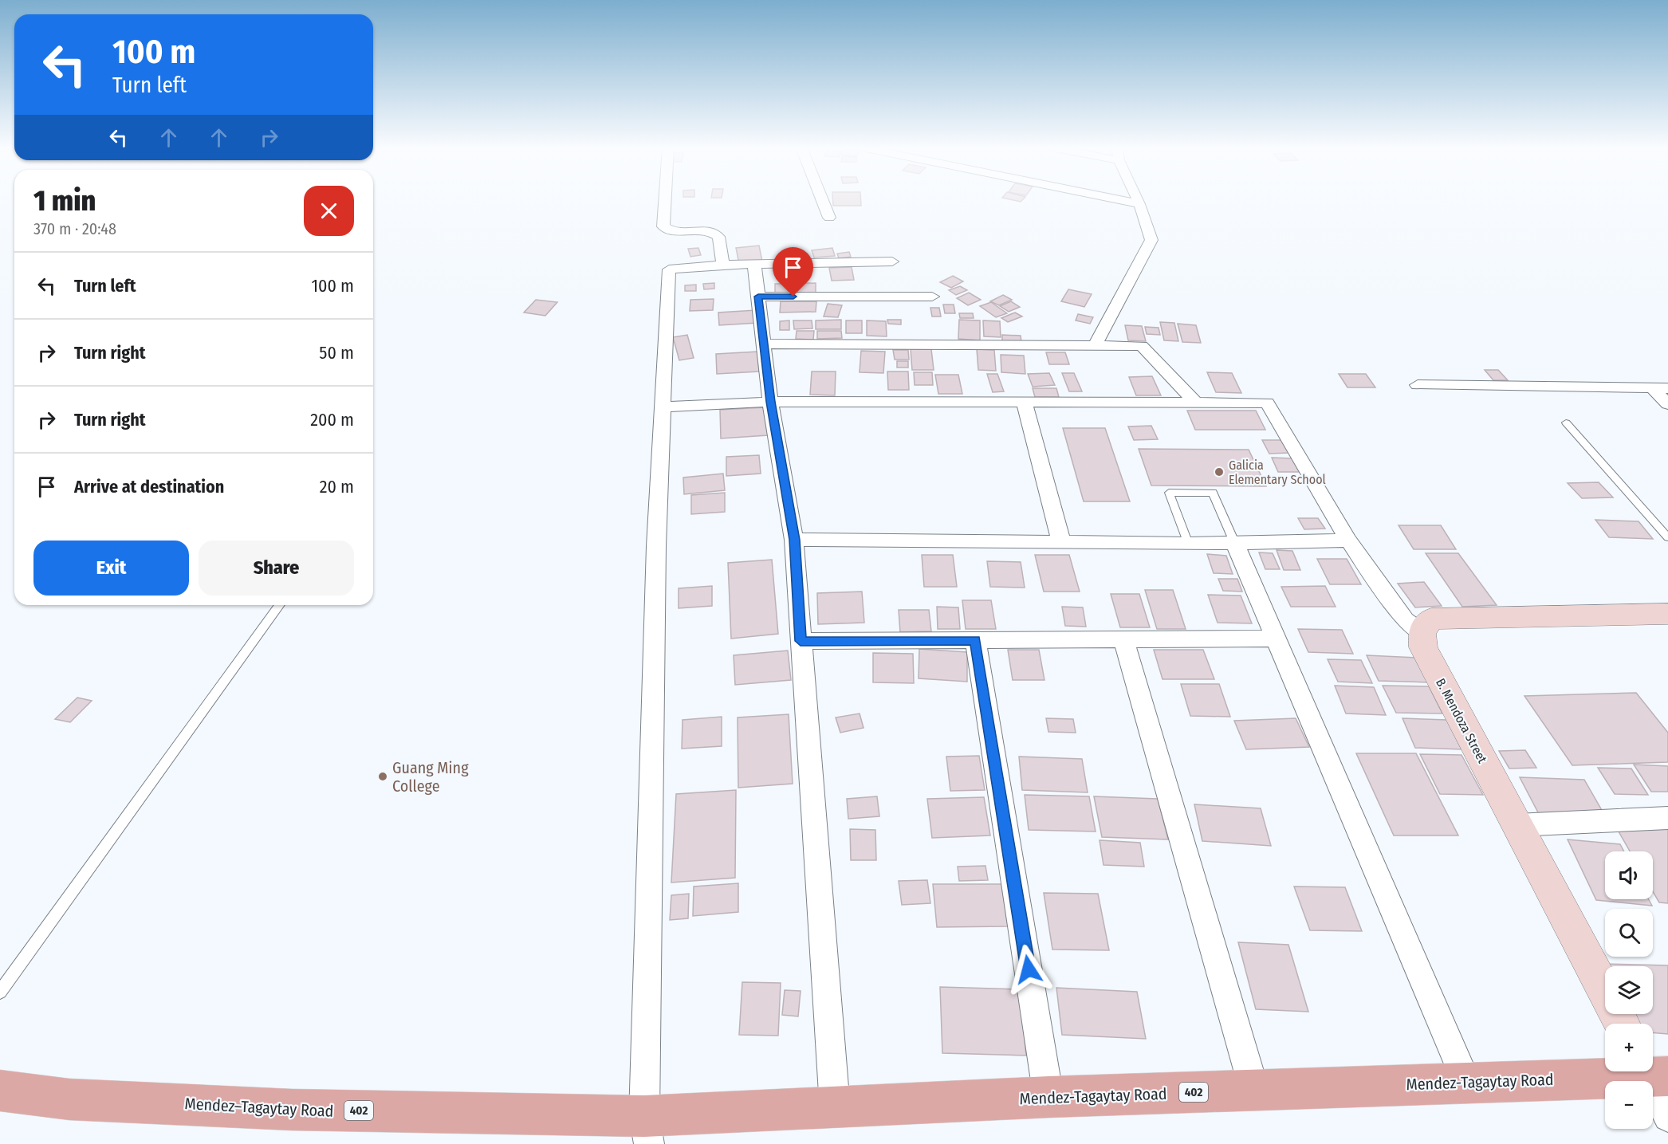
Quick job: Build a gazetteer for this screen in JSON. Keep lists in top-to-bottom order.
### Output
{
  "streets": {
    "main road": ["Mendez-Tagaytay Road", "402", "Mendez–Tagaytay Road"],
    "street": ["B. Mendoza Street"]
  },
  "crossings": [
    ["Mendez-Tagaytay Road", "Mendez–Tagaytay Road"]
  ],
  "places": ["Galicia Elementary School", "Guang Ming College"],
  "page": {
    "turn": ["100 m", "Turn left"],
    "heading": ["1 min", "370 m · 20:48"],
    "list": [
      {
        "name": "Turn left",
        "value": "100 m"
      },
      {
        "name": "Turn right",
        "value": "50 m"
      },
      {
        "name": "Turn right",
        "value": "200 m"
      },
      {
        "name": "Arrive at destination",
        "value": "20 m"
      }
    ],
    "buttons": ["Exit", "Share"],
    "map_buttons": ["+", "−"]
  }
}
